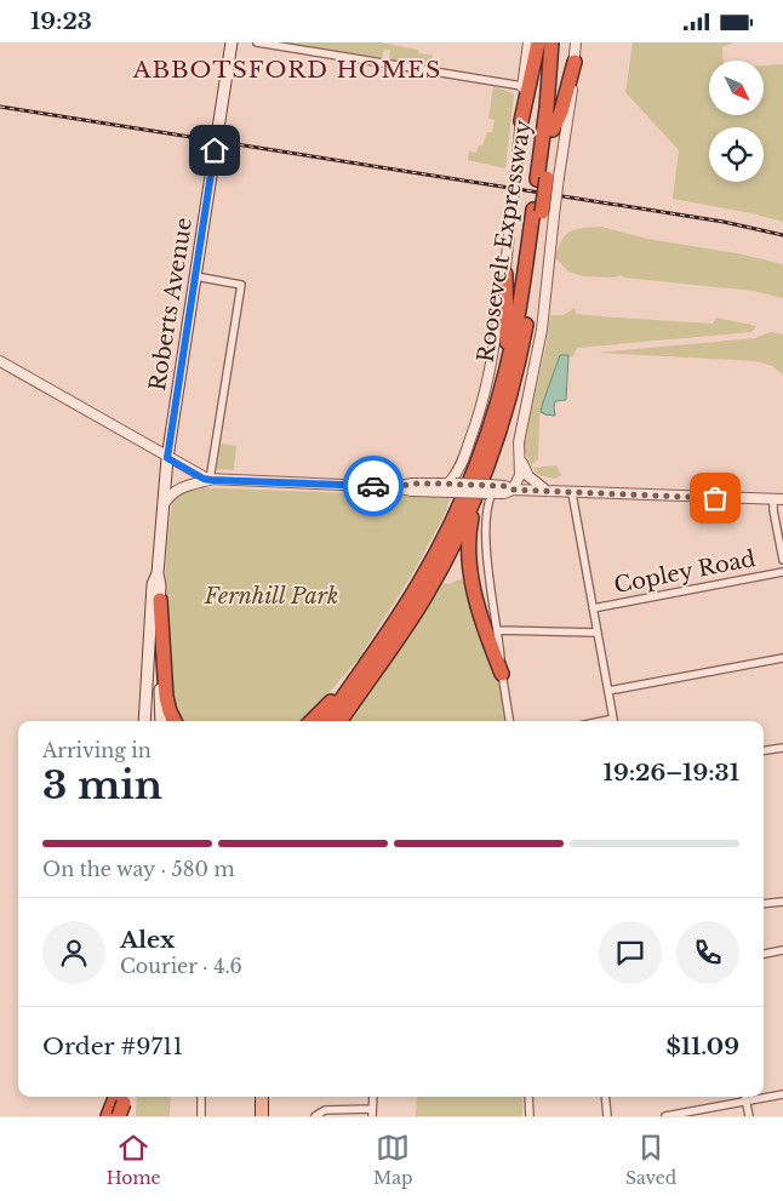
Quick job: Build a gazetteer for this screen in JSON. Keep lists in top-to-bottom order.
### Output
{
  "streets": {
    "highway": ["Roosevelt Expressway"],
    "main road": ["Roberts Avenue"],
    "street": ["Copley Road"]
  },
  "districts": ["ABBOTSFORD HOMES"],
  "parks": ["Fernhill Park"],
  "north": "bottom right",
  "page": {
    "status": "19:23",
    "heading": ["3 min", "Arriving in", "19:26–19:31"],
    "panel": [
      "Alex",
      "Courier · 4.6",
      "Order #9711",
      "$11.09"
    ],
    "bar": "On the way · 580 m",
    "tabs": ["Home", "Map", "Saved"]
  }
}
